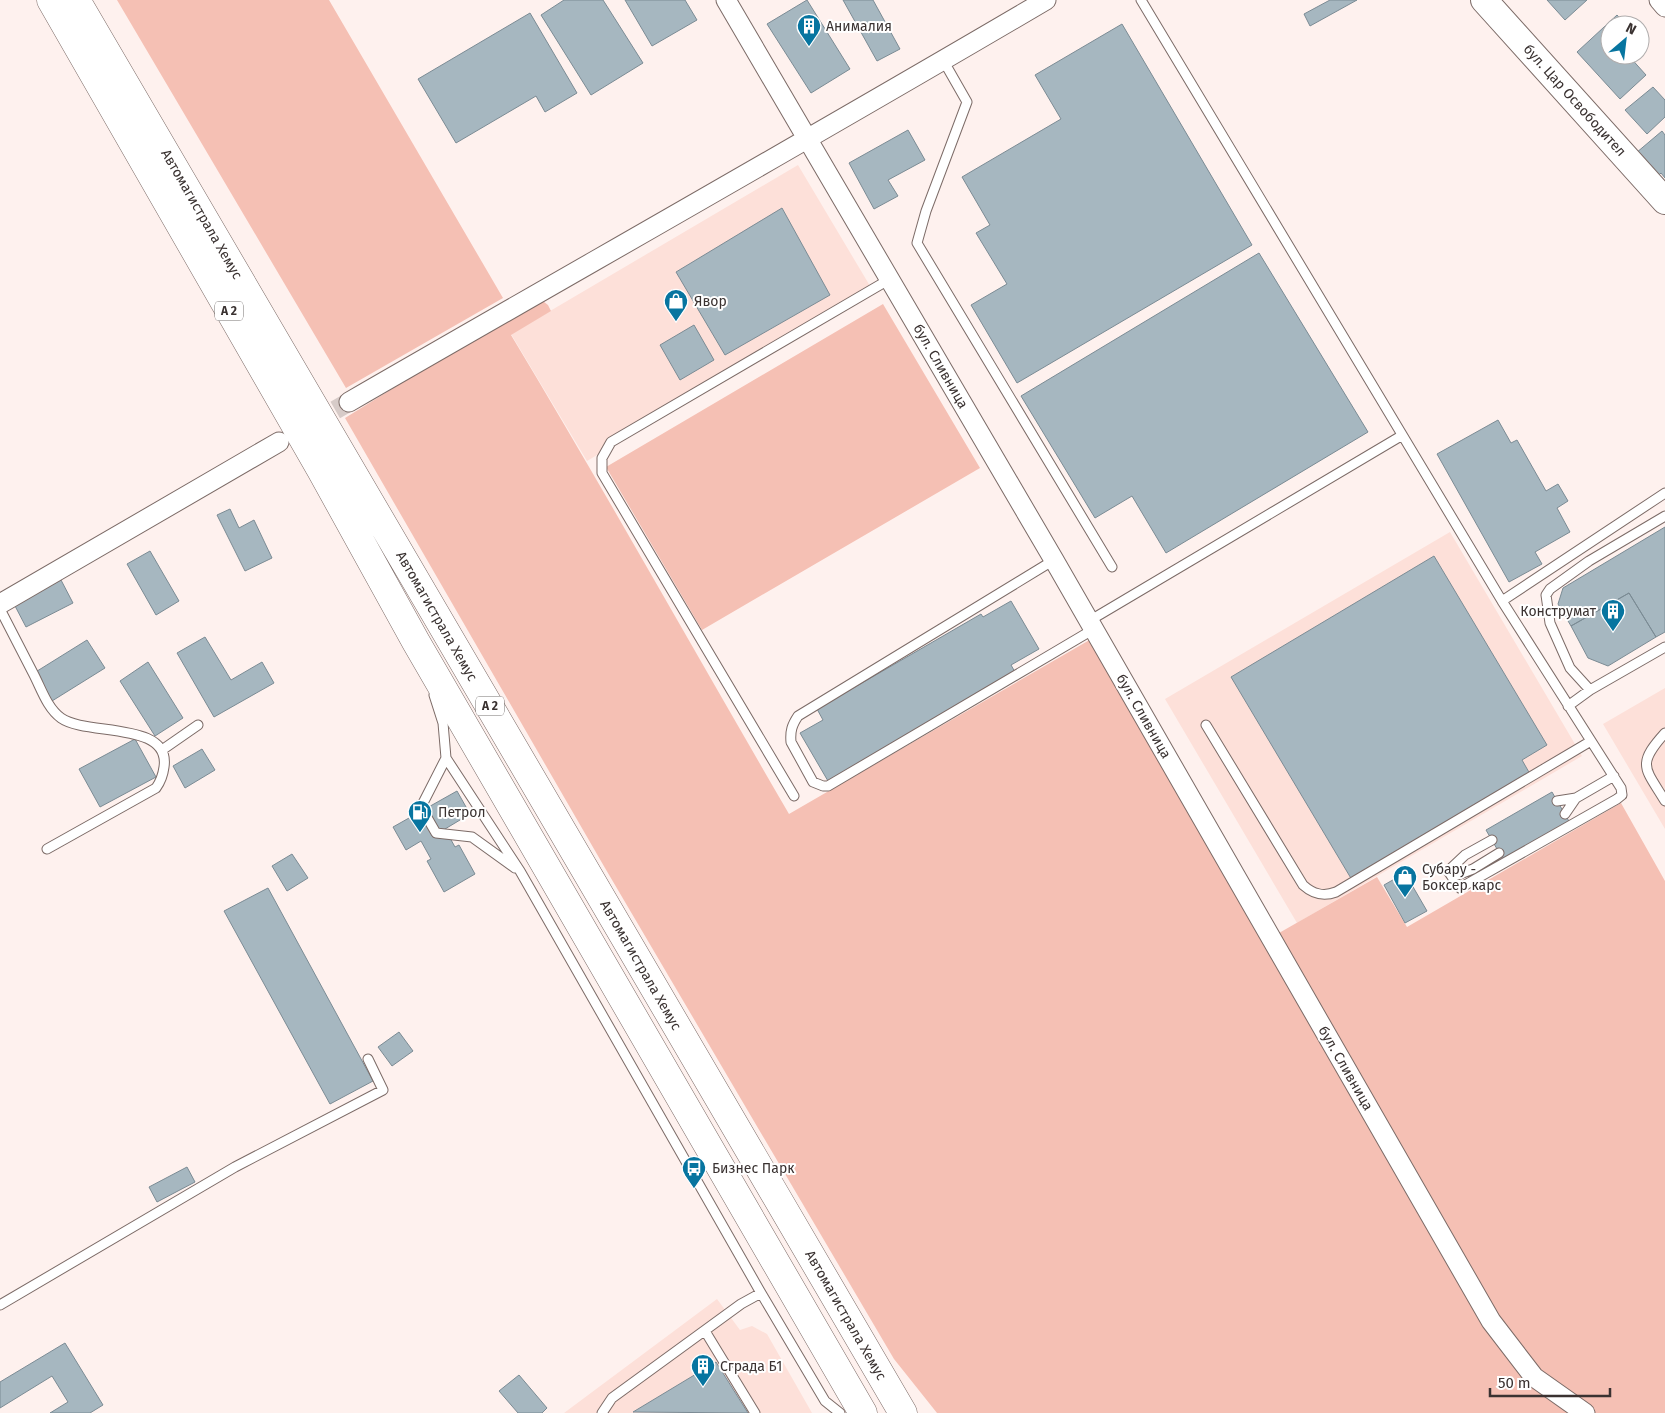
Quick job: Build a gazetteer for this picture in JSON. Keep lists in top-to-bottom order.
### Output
{
  "streets": {
    "highway": ["Автомагистрала Хемус", "A 2"],
    "main road": ["бул. Цар Освободител"],
    "street": ["бул. Сливница"]
  },
  "places": {
    "building": ["Анималия", "Конструмат", "Сграда Б1"],
    "shop": ["Явор", "Субару - Боксер карс"],
    "fuel station": ["Петрол"],
    "bus stop": ["Бизнес Парк"]
  },
  "scale_bar": "50 m",
  "north": "top right"
}
